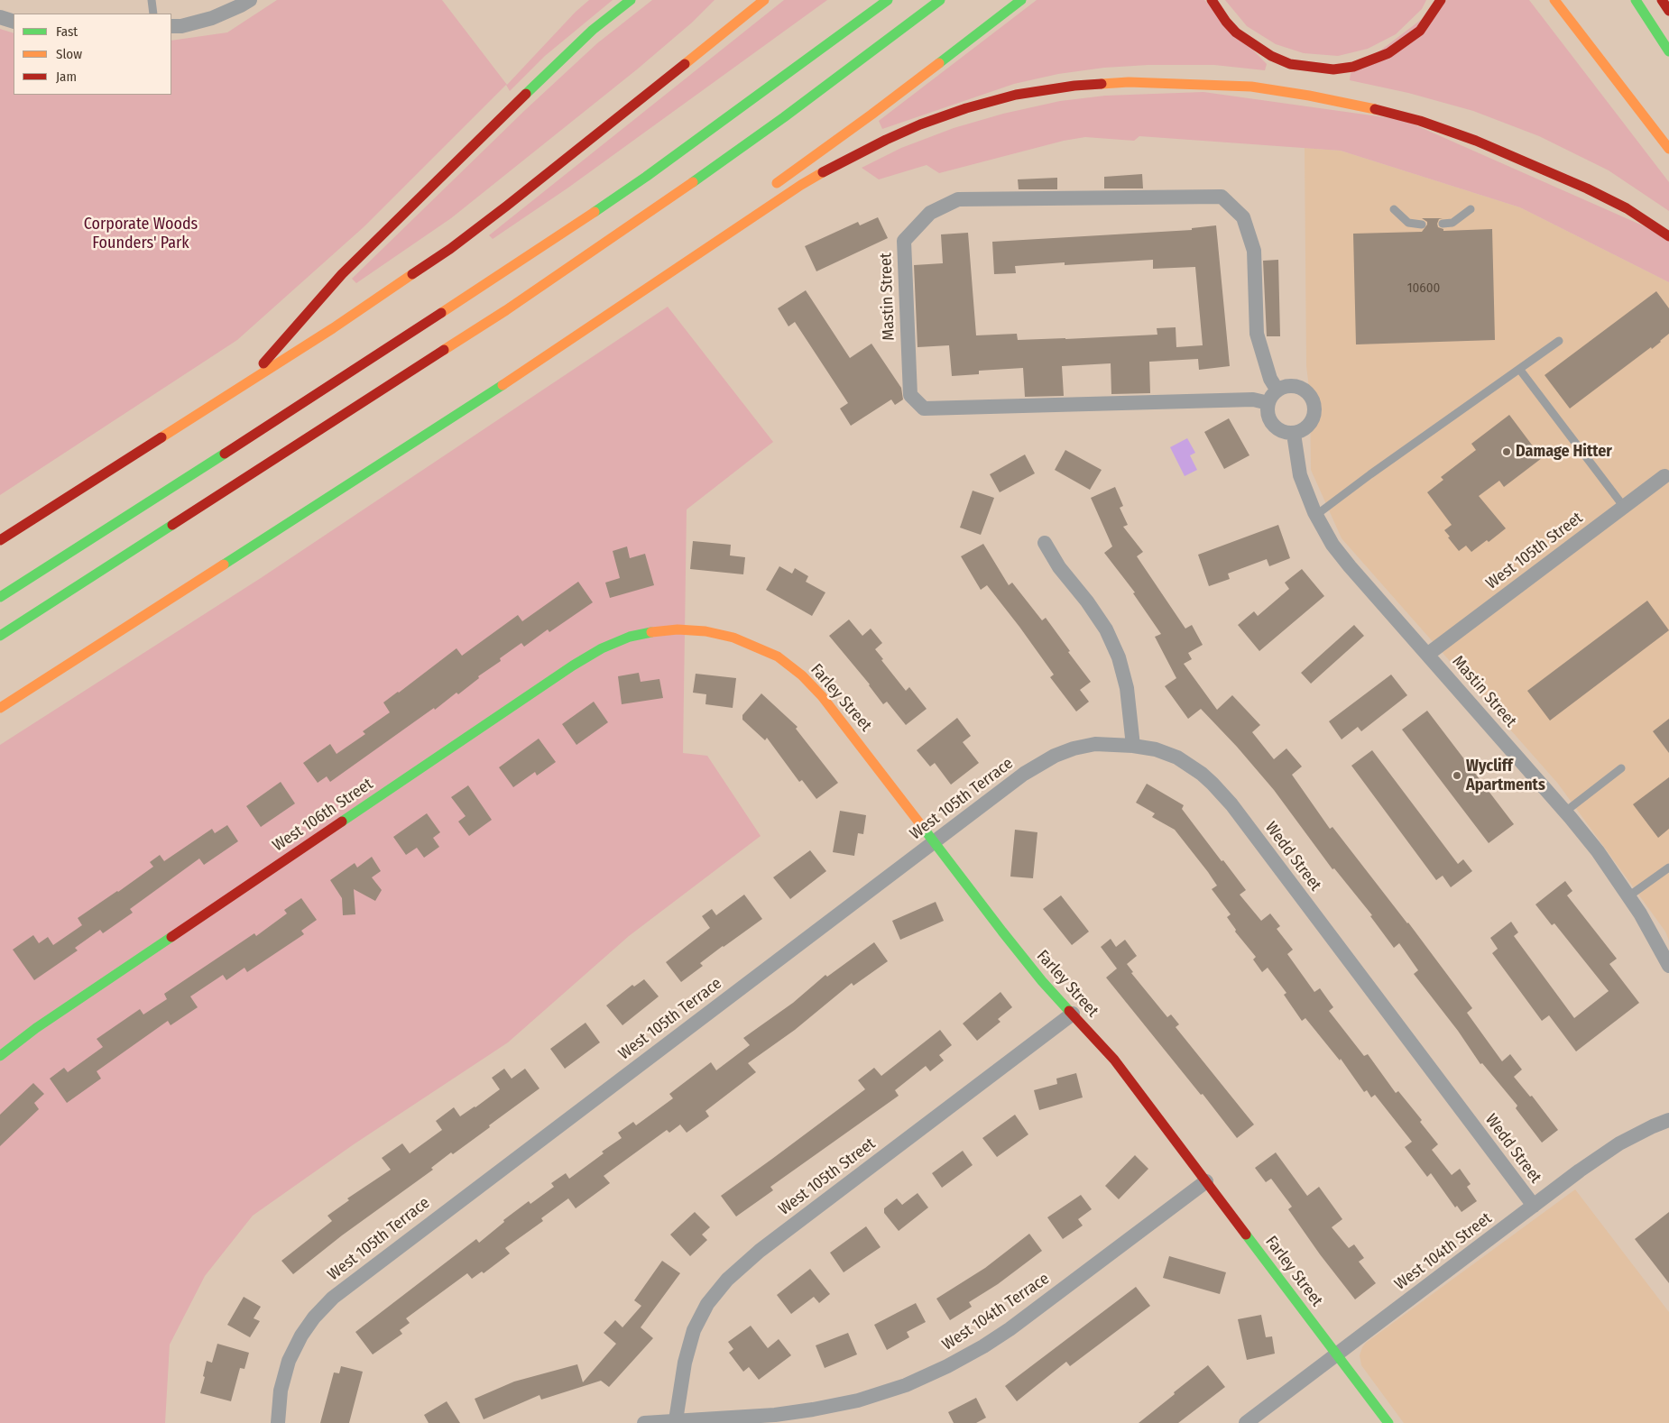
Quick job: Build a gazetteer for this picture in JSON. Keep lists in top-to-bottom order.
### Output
{
  "streets": {
    "main road": ["Farley Street", "West 106th Street"],
    "street": [
      "Mastin Street",
      "West 105th Street",
      "West 105th Terrace",
      "Wedd Street",
      "West 104th Street",
      "West 104th Terrace"
    ]
  },
  "crossings": [
    ["Mastin Street", "West 105th Street"],
    ["West 105th Street", "Farley Street"],
    ["West 105th Street", "West 104th Terrace"],
    ["Farley Street", "West 105th Terrace"],
    ["Farley Street", "West 106th Street"],
    ["Farley Street", "West 104th Street"],
    ["Farley Street", "West 104th Terrace"],
    ["West 105th Terrace", "Wedd Street"],
    ["Wedd Street", "West 104th Street"]
  ],
  "parks": ["Corporate Woods Founders' Park"],
  "places": ["Damage Hitter", "Wycliff Apartments"],
  "house_numbers": ["10600"],
  "legend": ["Fast", "Slow", "Jam"]
}
